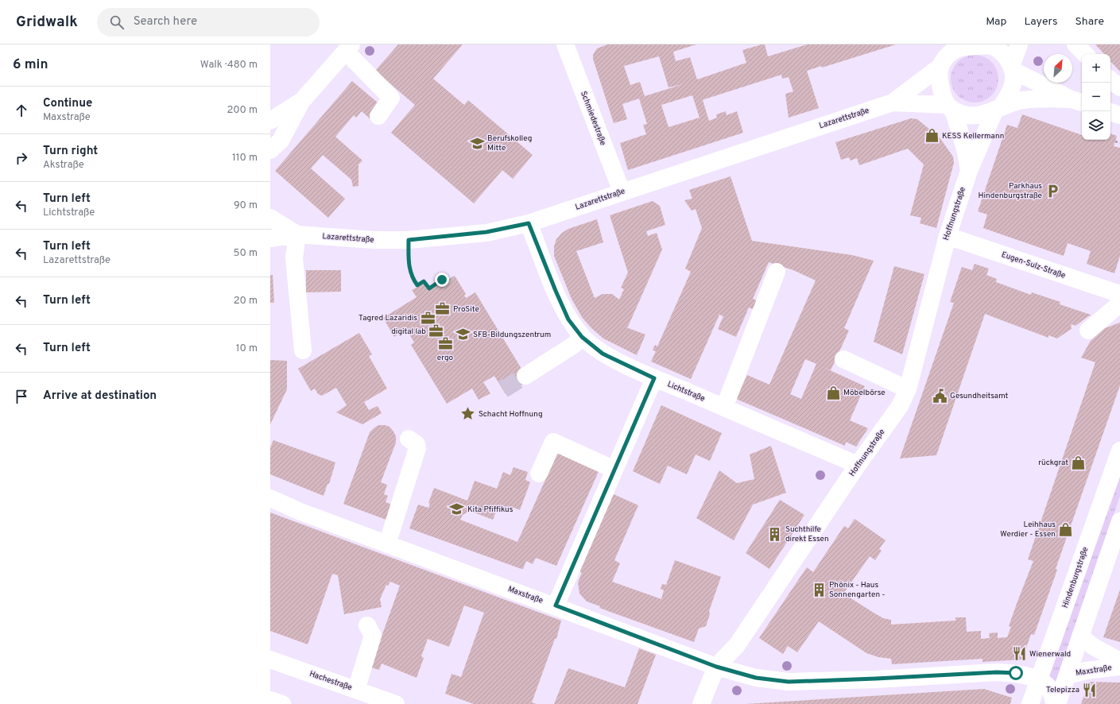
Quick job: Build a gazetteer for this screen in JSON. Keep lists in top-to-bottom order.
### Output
{
  "streets": {
    "street": [
      "Schmiedestraße",
      "Lazarettstraße",
      "Hoffnungstraße",
      "Eugen-Sulz-Straße",
      "Lichtstraße",
      "Hindenburgstraße",
      "Maxstraße",
      "Hachestraße"
    ]
  },
  "crossings": [
    ["Schmiedestraße", "Lazarettstraße"],
    ["Lazarettstraße", "Hoffnungstraße"],
    ["Lazarettstraße", "Lichtstraße"],
    ["Hoffnungstraße", "Eugen-Sulz-Straße"],
    ["Hoffnungstraße", "Lichtstraße"],
    ["Hoffnungstraße", "Maxstraße"],
    ["Hindenburgstraße", "Maxstraße"]
  ],
  "places": {
    "shop": [
      "KESS Kellermann",
      "Möbelbörse",
      "rückgrat",
      "Leihhaus Werdier - Essen"
    ],
    "school or university": ["Berufskolleg Mitte", "SFB-Bildungszentrum", "Kita Pfiffikus"],
    "parking": ["Parkhaus Hindenburgstraße"],
    "office": [
      "ProSite",
      "Tagred Lazaridis",
      "digital lab",
      "ergo"
    ],
    "public building": ["Gesundheitsamt"],
    "place": ["Schacht Hoffnung"],
    "building": ["Suchthilfe direkt Essen", "Phönix - Haus Sonnengarten -"],
    "restaurant": ["Wienerwald", "Telepizza"]
  },
  "north": "top right",
  "page": {
    "header": "Gridwalk",
    "search": "Search here",
    "nav": ["Map", "Layers", "Share"],
    "heading": ["6 min", "Walk · 480 m"],
    "map_buttons": ["+", "−"],
    "list": [
      ["Continue", "Maxstraße", "200 m"],
      ["Turn right", "Akstraße", "110 m"],
      ["Turn left", "Lichtstraße", "90 m"],
      ["Turn left", "Lazarettstraße", "50 m"],
      ["Turn left", "20 m"],
      ["Turn left", "10 m"],
      "Arrive at destination"
    ]
  }
}
